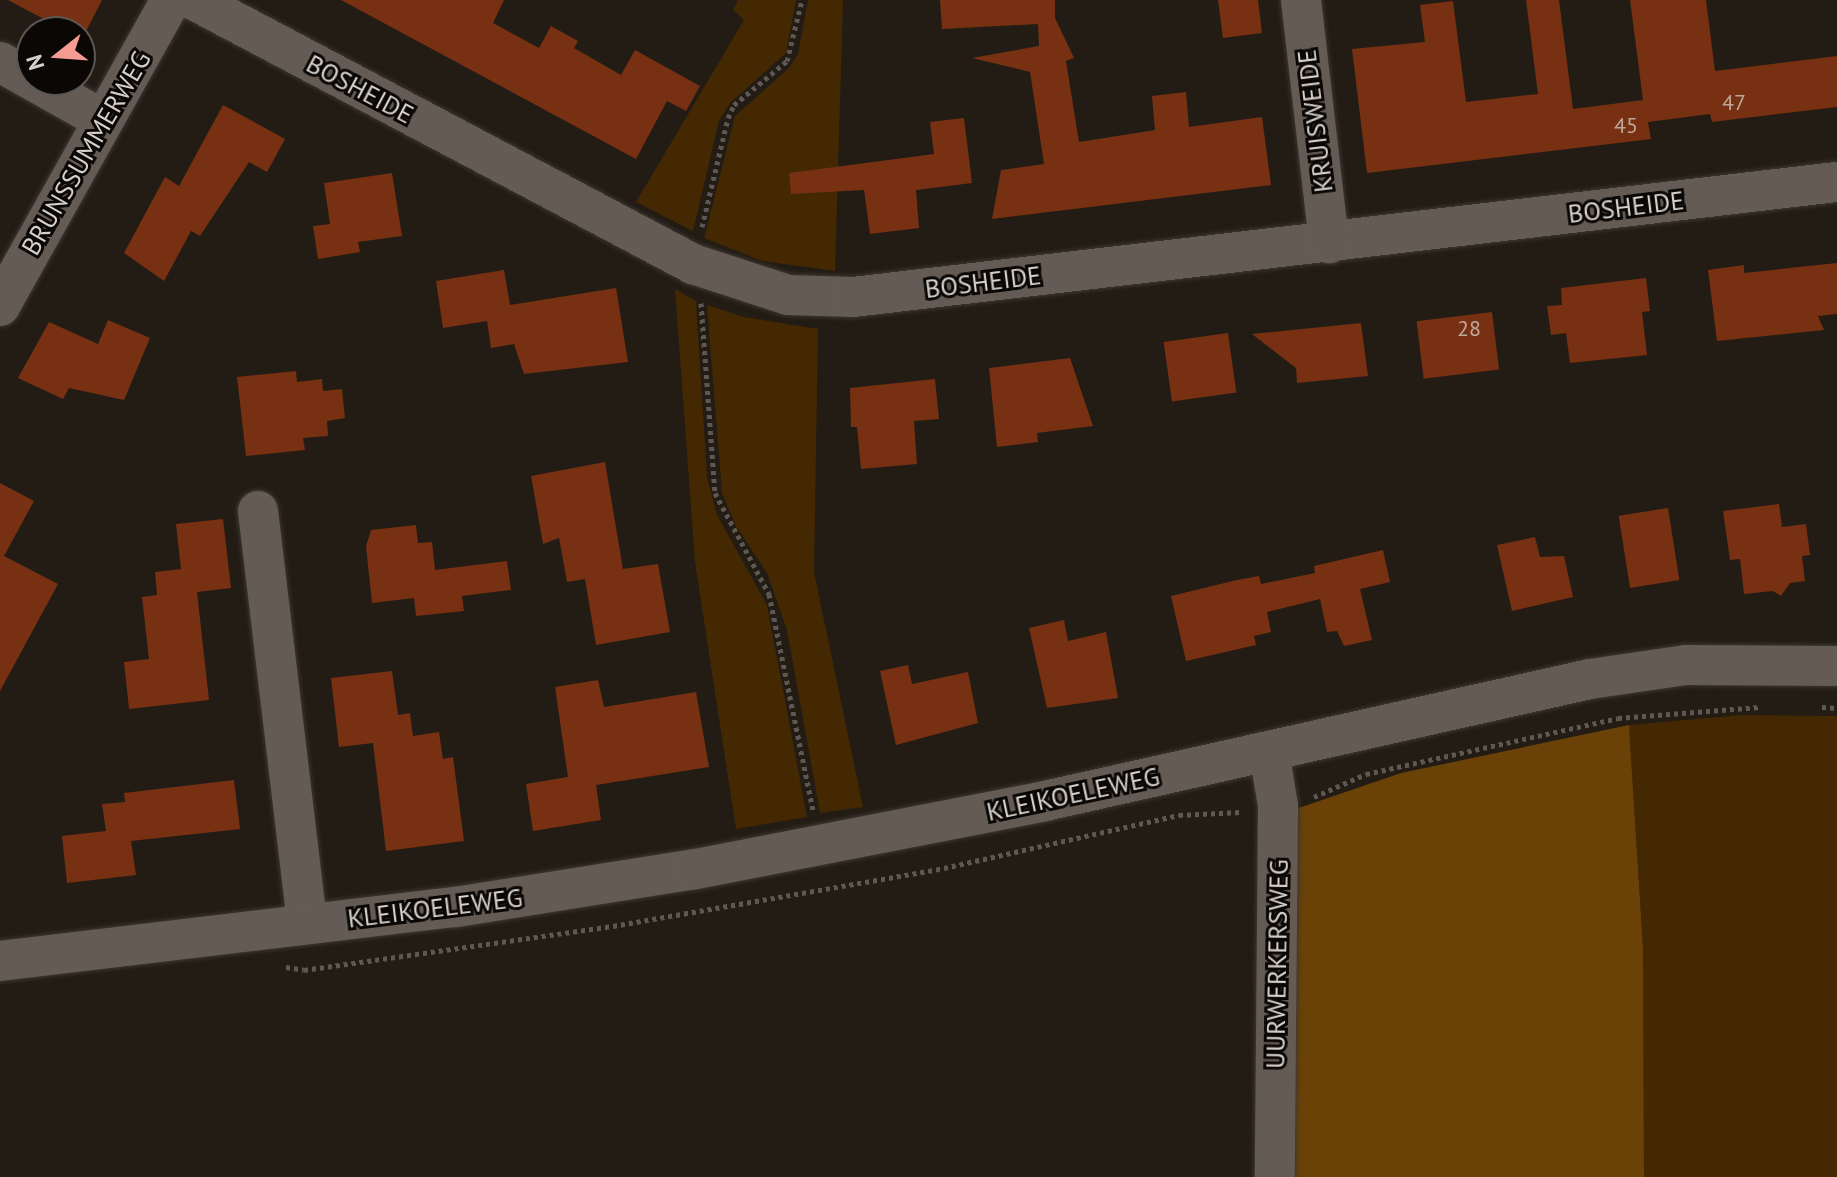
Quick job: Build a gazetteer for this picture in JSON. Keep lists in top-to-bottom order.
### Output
{
  "streets": {
    "street": [
      "BOSHEIDE",
      "KRUISWEIDE",
      "BRUNSSUMMERWEG",
      "KLEIKOELEWEG",
      "UURWERKERSWEG"
    ]
  },
  "crossings": [
    ["BOSHEIDE", "KRUISWEIDE"],
    ["KLEIKOELEWEG", "UURWERKERSWEG"]
  ],
  "house_numbers": ["47", "45", "28"],
  "north": "left"
}
